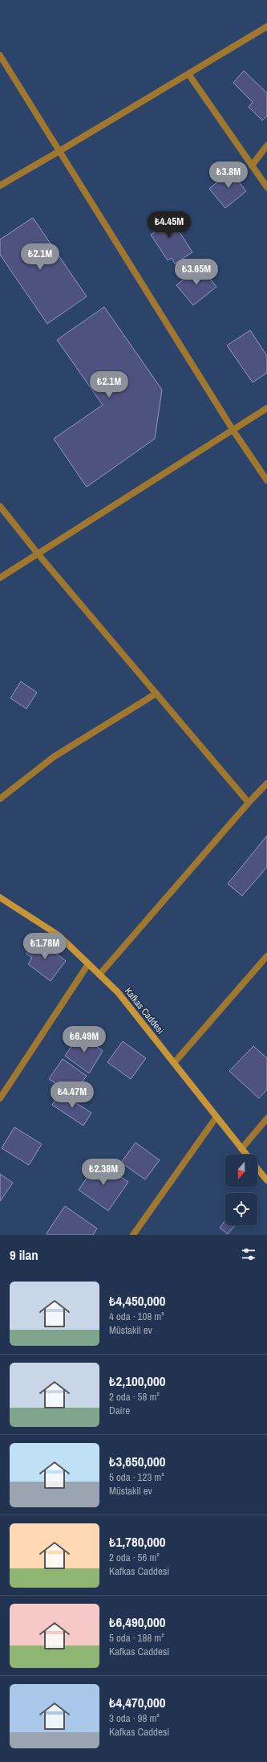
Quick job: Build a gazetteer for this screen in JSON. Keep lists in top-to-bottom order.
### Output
{
  "streets": {
    "street": ["Kafkas Caddesi"]
  },
  "north": "bottom",
  "page": {
    "price": [
      "₺3.8M",
      "₺4.45M",
      "₺2.1M",
      "₺3.65M",
      "₺2.1M",
      "₺1.78M",
      "₺6.49M",
      "₺4.47M",
      "₺2.38M"
    ],
    "heading": "9 ilan",
    "list": [
      {
        "name": "₺4,450,000",
        "note": "4 oda · 108 m² · Müstakil ev"
      },
      {
        "name": "₺2,100,000",
        "note": "2 oda · 58 m² · Daire"
      },
      {
        "name": "₺3,650,000",
        "note": "5 oda · 123 m² · Müstakil ev"
      },
      {
        "name": "₺1,780,000",
        "note": "2 oda · 56 m² · Kafkas Caddesi"
      },
      {
        "name": "₺6,490,000",
        "note": "5 oda · 188 m² · Kafkas Caddesi"
      },
      {
        "name": "₺4,470,000",
        "note": "3 oda · 98 m² · Kafkas Caddesi"
      }
    ]
  }
}
